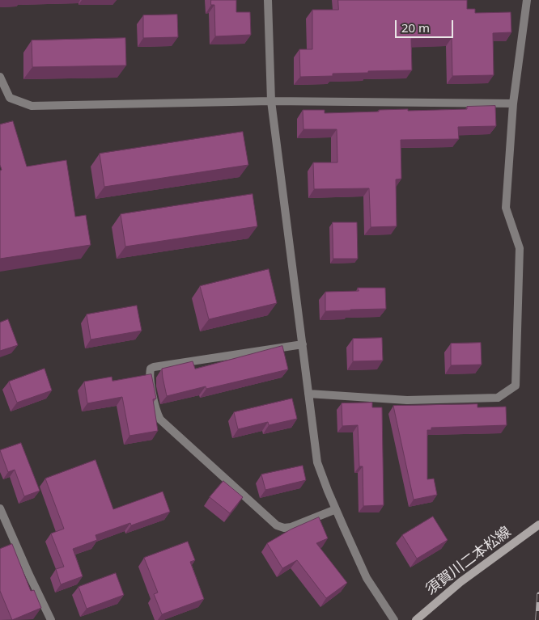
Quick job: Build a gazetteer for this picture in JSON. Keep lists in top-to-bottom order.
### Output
{
  "streets": {
    "main road": ["須賀川二本松線"]
  },
  "scale_bar": "20 m"
}
